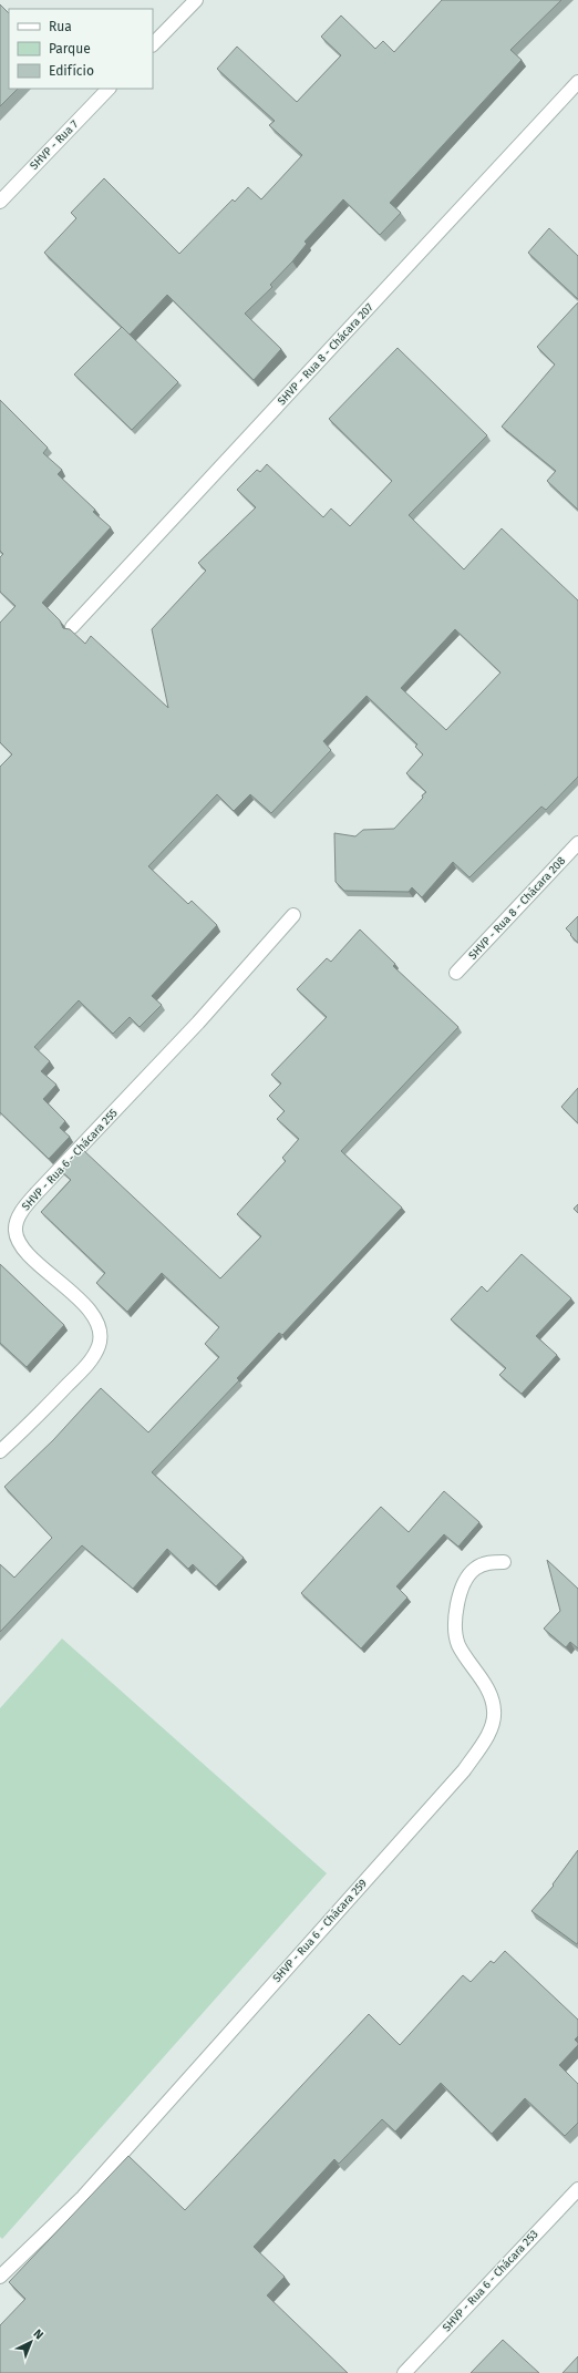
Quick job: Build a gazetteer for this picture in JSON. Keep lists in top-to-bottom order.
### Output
{
  "streets": {
    "street": [
      "SHVP - Rua 7",
      "SHVP - Rua 8 - Chácara 207",
      "SHVP - Rua 8 - Chácara 208",
      "SHVP - Rua 6 - Chácara 255",
      "SHVP - Rua 6 - Chácara 259",
      "SHVP - Rua 6 - Chácara 253"
    ]
  },
  "legend": ["Rua", "Parque", "Edifício"],
  "north": "top right"
}
